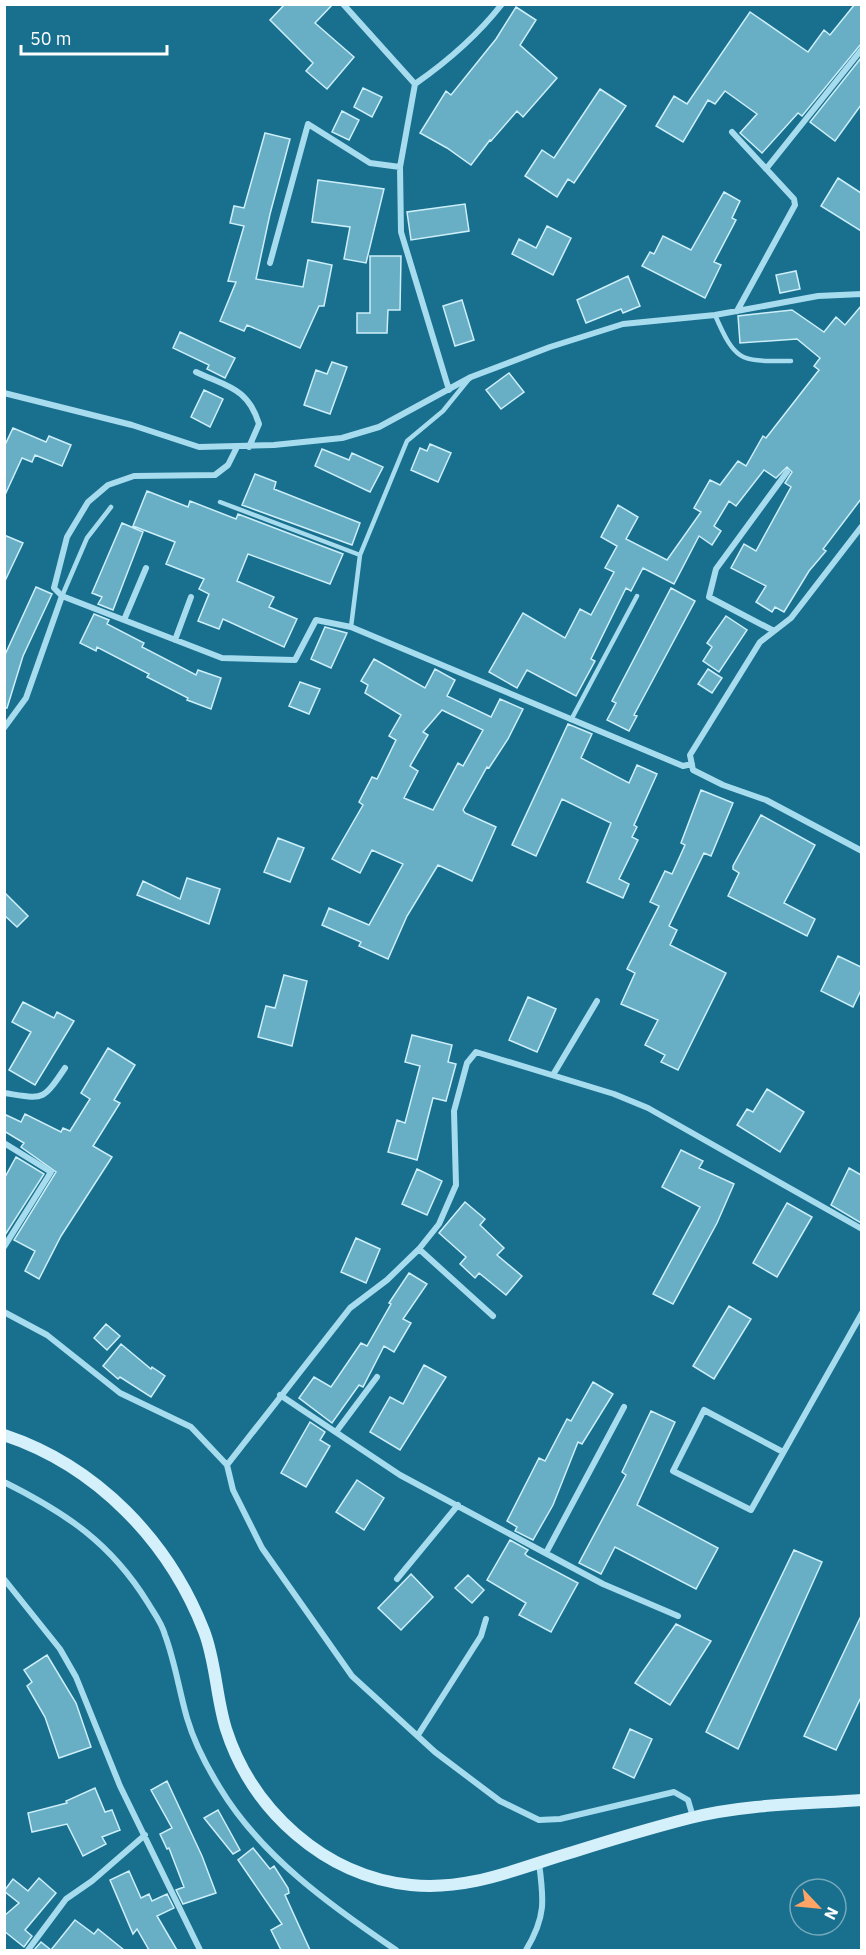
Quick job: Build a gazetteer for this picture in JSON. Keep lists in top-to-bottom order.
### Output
{
  "scale_bar": "50 m",
  "north": "bottom right"
}
